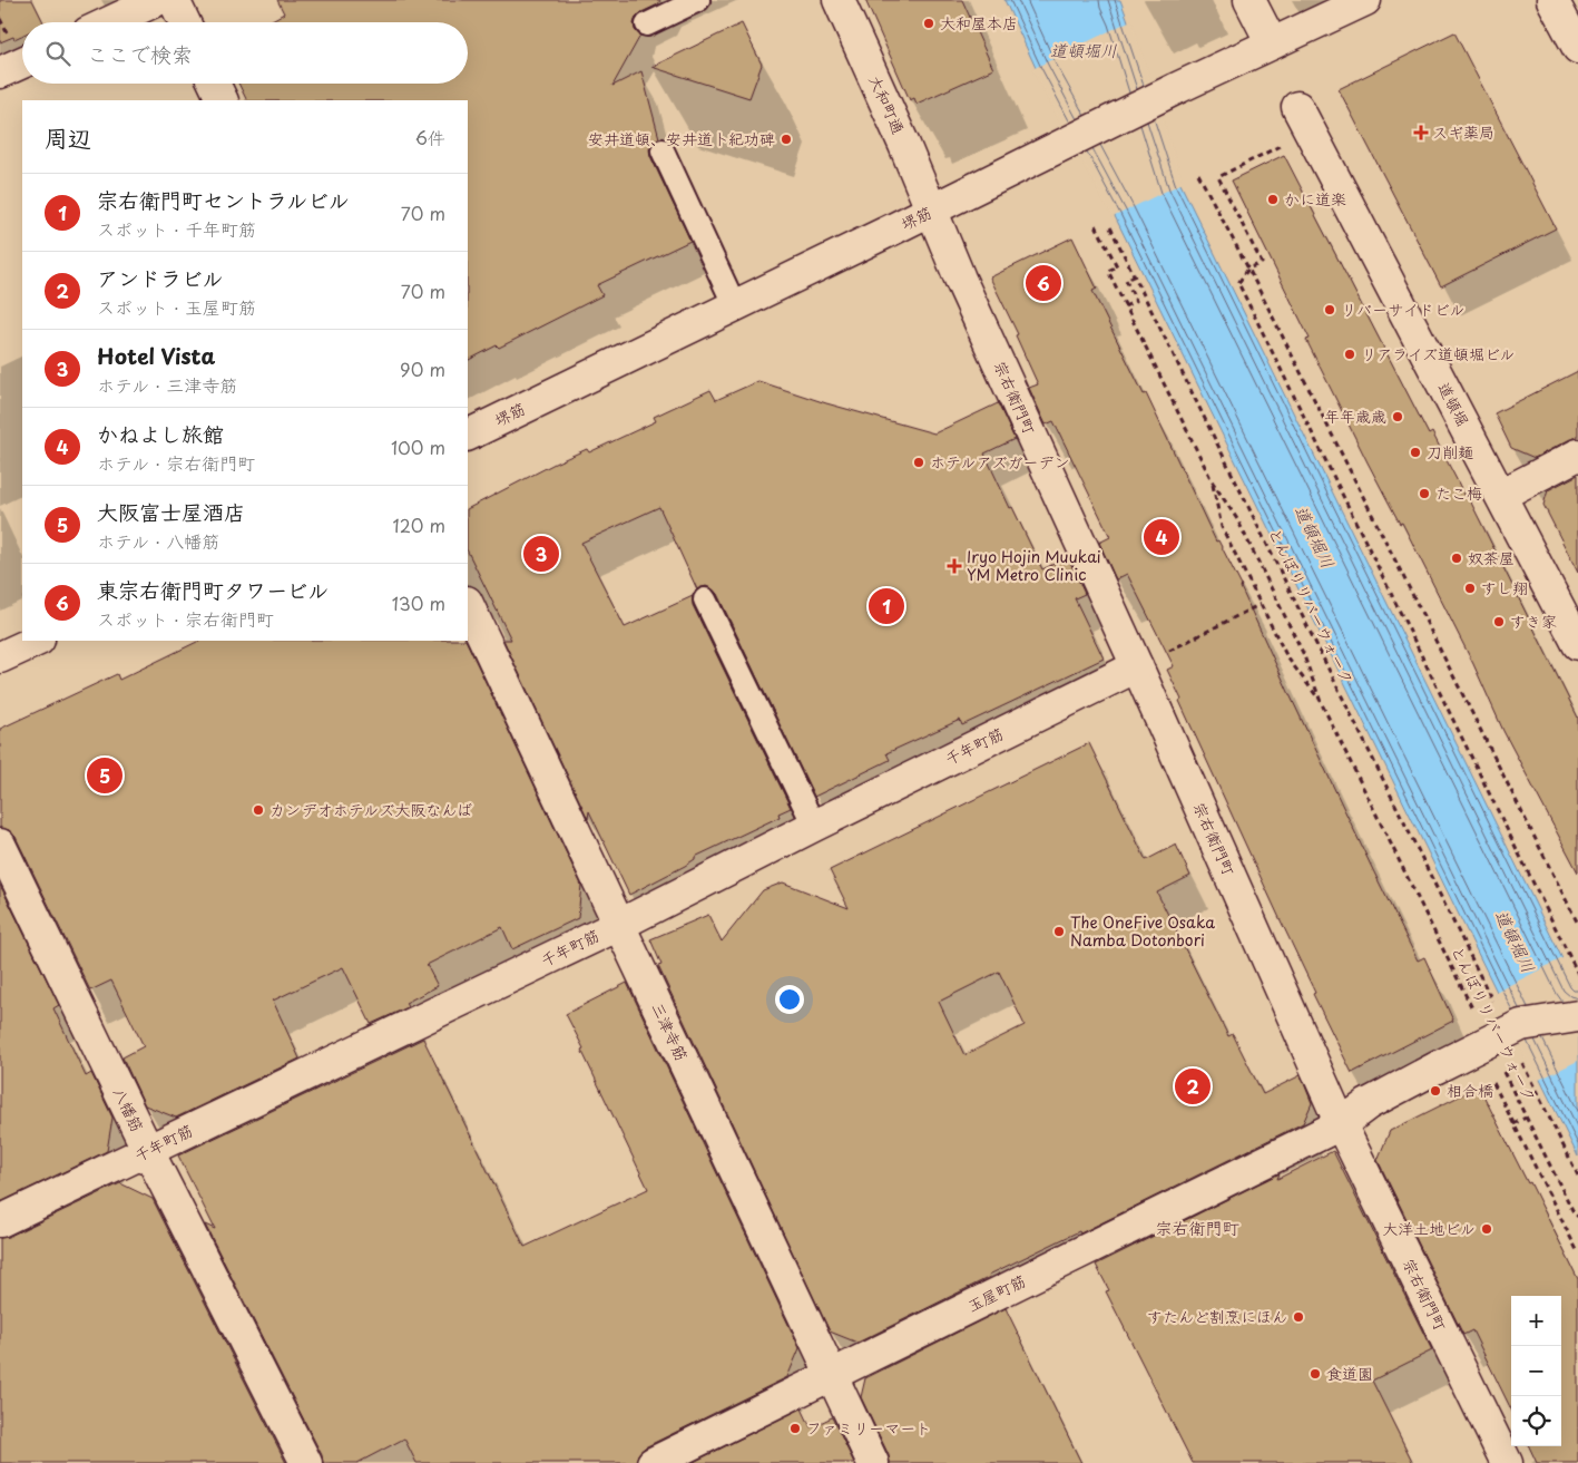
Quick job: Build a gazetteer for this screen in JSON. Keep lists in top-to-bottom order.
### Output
{
  "streets": {
    "street": [
      "大和町通",
      "堺筋",
      "宗右衛門町",
      "道頓堀",
      "千年町筋",
      "三津寺筋",
      "八幡筋",
      "玉屋町筋"
    ],
    "path": ["とんぼりリバーウォーク"]
  },
  "crossings": [
    ["大和町通", "堺筋"],
    ["大和町通", "宗右衛門町"],
    ["堺筋", "宗右衛門町"],
    ["宗右衛門町", "千年町筋"],
    ["宗右衛門町", "玉屋町筋"],
    ["千年町筋", "三津寺筋"],
    ["千年町筋", "八幡筋"],
    ["三津寺筋", "玉屋町筋"]
  ],
  "districts": ["宗右衛門町"],
  "water": ["道頓堀川"],
  "places": {
    "other": [
      "大和屋本店",
      "安井道頓、安井道卜紀功碑",
      "かに道楽",
      "リバーサイドビル",
      "リアライズ道頓堀ビル",
      "年年歳歳",
      "刀削麺",
      "ホテルアズガーデン",
      "たこ梅",
      "奴茶屋",
      "すし翔",
      "すき家",
      "カンデオホテルズ大阪なんば",
      "The OneFive Osaka Namba Dotonbori",
      "相合橋",
      "大洋土地ビル",
      "すたんど割烹にほん",
      "食道園",
      "ファミリーマート"
    ],
    "health": ["スギ薬局", "Iryo Hojin Muukai YM Metro Clinic"]
  },
  "page": {
    "search": "ここで検索",
    "heading": ["周辺", "6件"],
    "list": [
      {
        "mark": "1",
        "name": "宗右衛門町セントラルビル",
        "note": "スポット · 千年町筋",
        "value": "70 m"
      },
      {
        "mark": "2",
        "name": "アンドラビル",
        "note": "スポット · 玉屋町筋",
        "value": "70 m"
      },
      {
        "mark": "3",
        "name": "Hotel Vista",
        "note": "ホテル · 三津寺筋",
        "value": "90 m"
      },
      {
        "mark": "4",
        "name": "かねよし旅館",
        "note": "ホテル · 宗右衛門町",
        "value": "100 m"
      },
      {
        "mark": "5",
        "name": "大阪富士屋酒店",
        "note": "ホテル · 八幡筋",
        "value": "120 m"
      },
      {
        "mark": "6",
        "name": "東宗右衛門町タワービル",
        "note": "スポット · 宗右衛門町",
        "value": "130 m"
      }
    ],
    "pins": [
      "6",
      "4",
      "3",
      "1",
      "5",
      "2"
    ],
    "map_buttons": ["+", "−"]
  }
}
